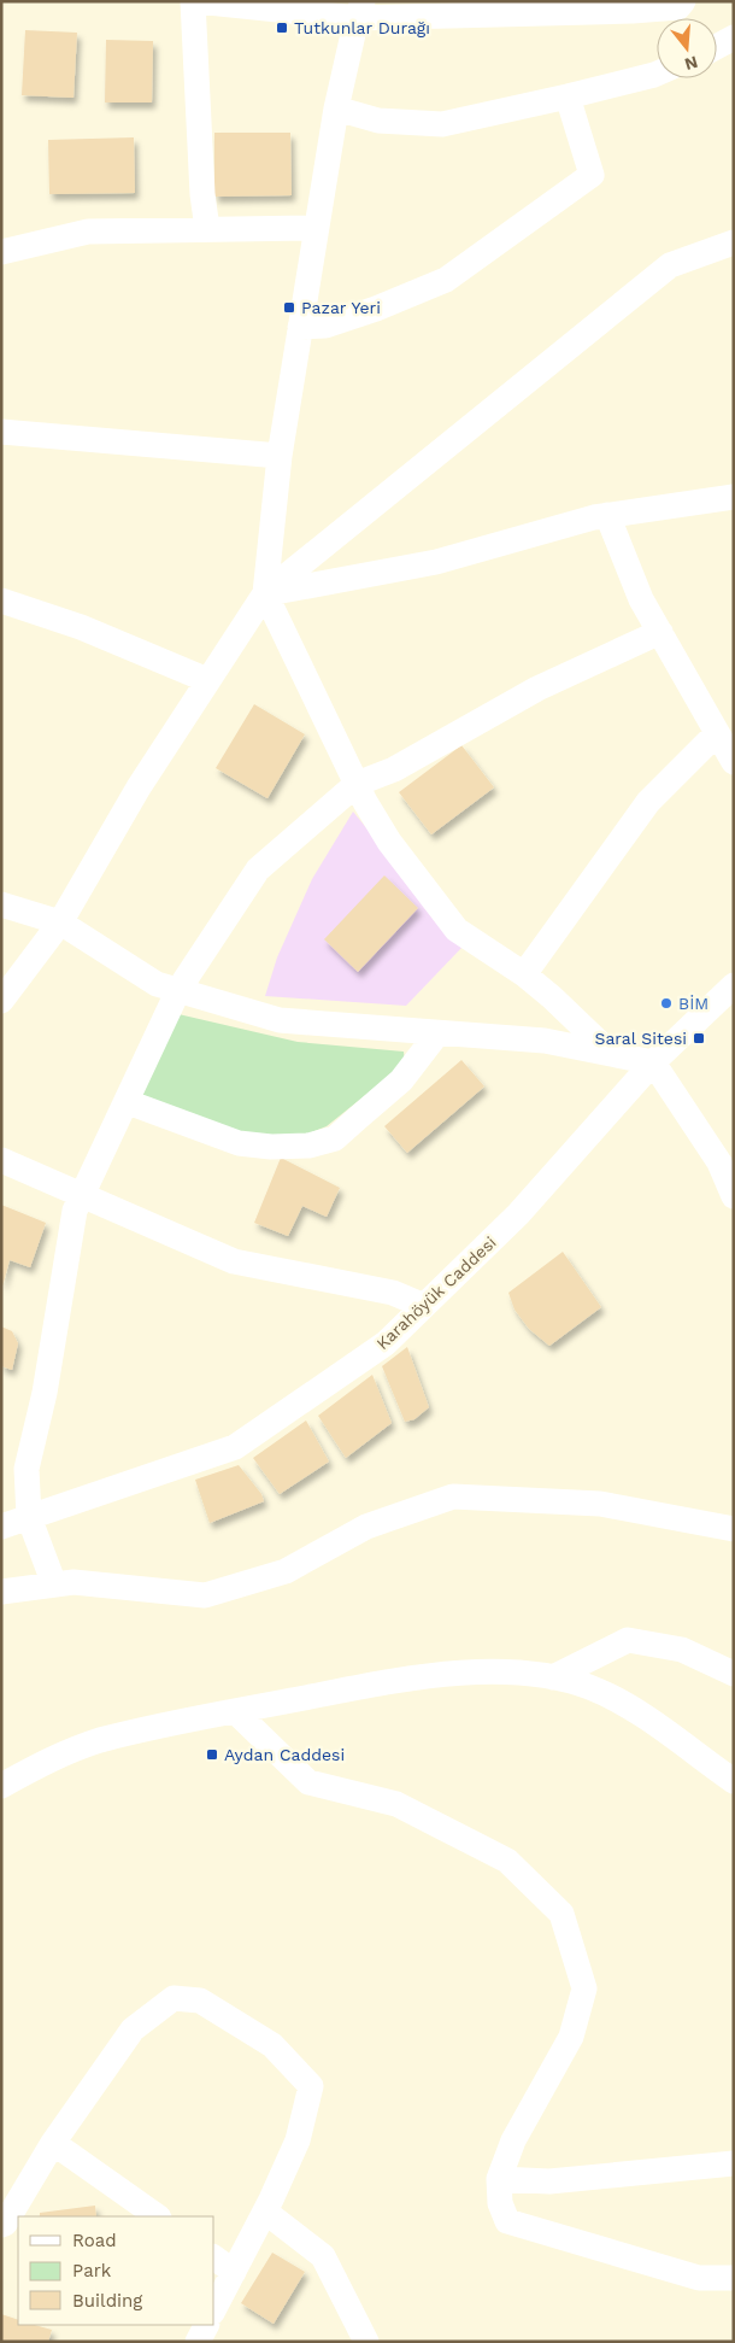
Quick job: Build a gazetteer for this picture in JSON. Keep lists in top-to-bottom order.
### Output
{
  "streets": {
    "street": ["Karahöyük Caddesi"]
  },
  "places": {
    "transit": [
      "Tutkunlar Durağı",
      "Pazar Yeri",
      "Saral Sitesi",
      "Aydan Caddesi"
    ],
    "other": ["BİM"]
  },
  "legend": ["Road", "Park", "Building"],
  "north": "bottom"
}
